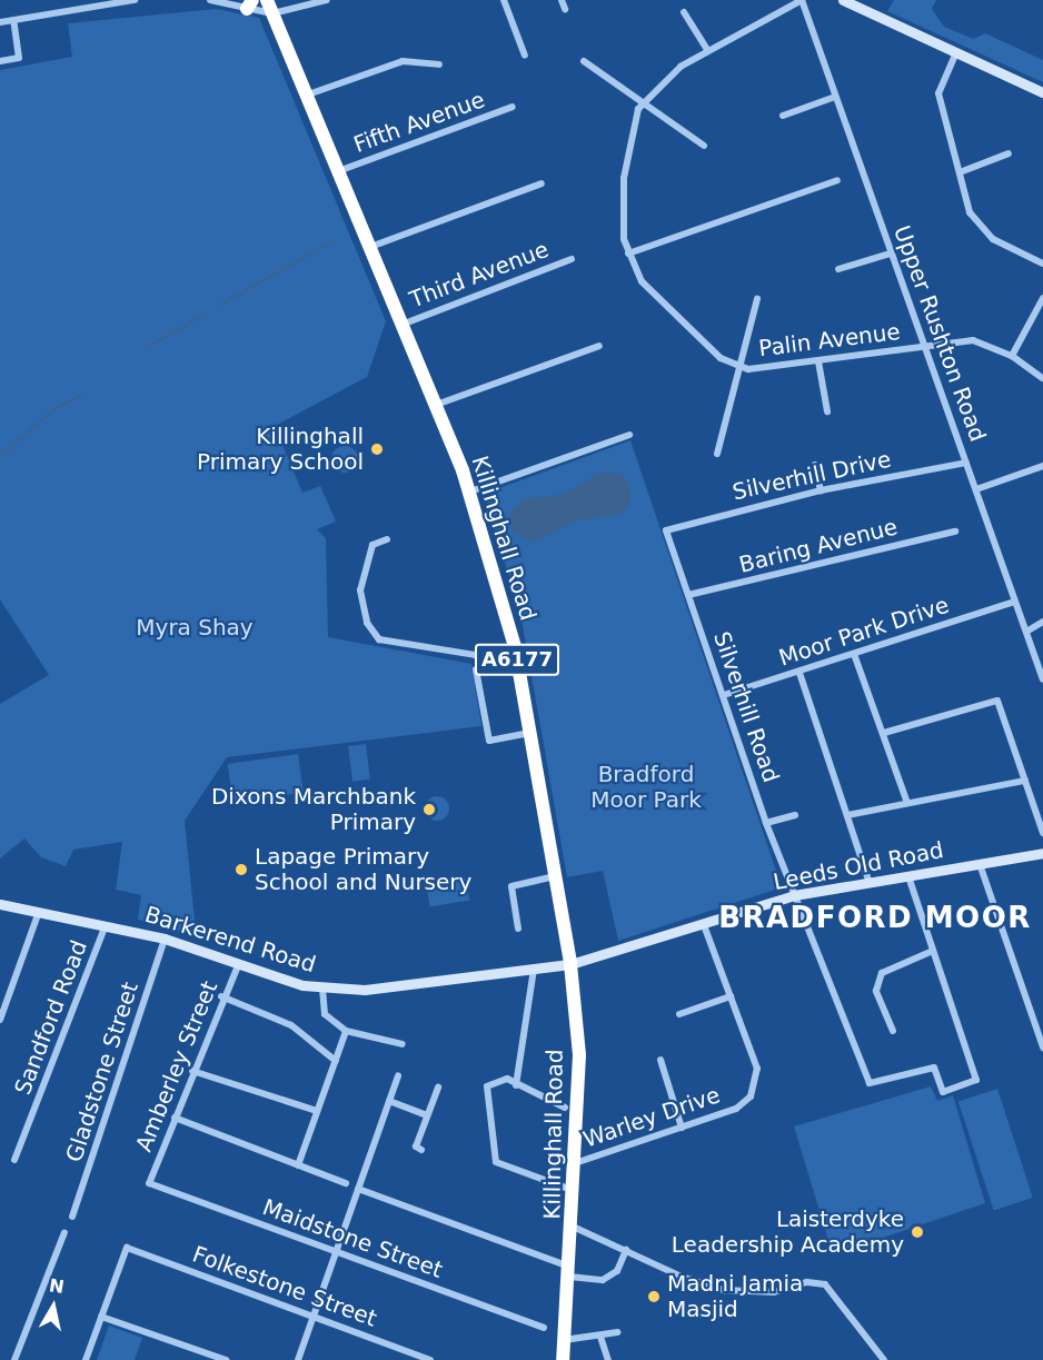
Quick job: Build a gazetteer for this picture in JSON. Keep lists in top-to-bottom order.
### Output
{
  "streets": {
    "highway": ["Killinghall Road", "A6177"],
    "main road": ["Leeds Old Road", "Barkerend Road"],
    "street": [
      "Fifth Avenue",
      "Third Avenue",
      "Upper Rushton Road",
      "Palin Avenue",
      "Silverhill Drive",
      "Baring Avenue",
      "Moor Park Drive",
      "Silverhill Road",
      "Sandford Road",
      "Amberley Street",
      "Gladstone Street",
      "Warley Drive",
      "Maidstone Street",
      "Folkestone Street"
    ]
  },
  "crossings": [
    ["Fifth Avenue", "Killinghall Road"],
    ["Third Avenue", "Killinghall Road"],
    ["Upper Rushton Road", "Palin Avenue"],
    ["Upper Rushton Road", "Silverhill Drive"],
    ["Upper Rushton Road", "Moor Park Drive"],
    ["Silverhill Drive", "Silverhill Road"],
    ["Killinghall Road", "Leeds Old Road"],
    ["Killinghall Road", "Barkerend Road"],
    ["Killinghall Road", "Warley Drive"],
    ["Baring Avenue", "Silverhill Road"],
    ["Moor Park Drive", "Silverhill Road"],
    ["Silverhill Road", "Leeds Old Road"],
    ["Leeds Old Road", "Barkerend Road"],
    ["Leeds Old Road", "Warley Drive"],
    ["Barkerend Road", "Sandford Road"],
    ["Barkerend Road", "Amberley Street"],
    ["Barkerend Road", "Gladstone Street"],
    ["Amberley Street", "Maidstone Street"]
  ],
  "districts": ["BRADFORD MOOR"],
  "parks": ["Myra Shay", "Bradford Moor Park"],
  "places": [
    "Killinghall Primary School",
    "Dixons Marchbank Primary",
    "Lapage Primary School and Nursery",
    "Laisterdyke Leadership Academy",
    "Madni Jamia Masjid"
  ],
  "north": "top"
}
